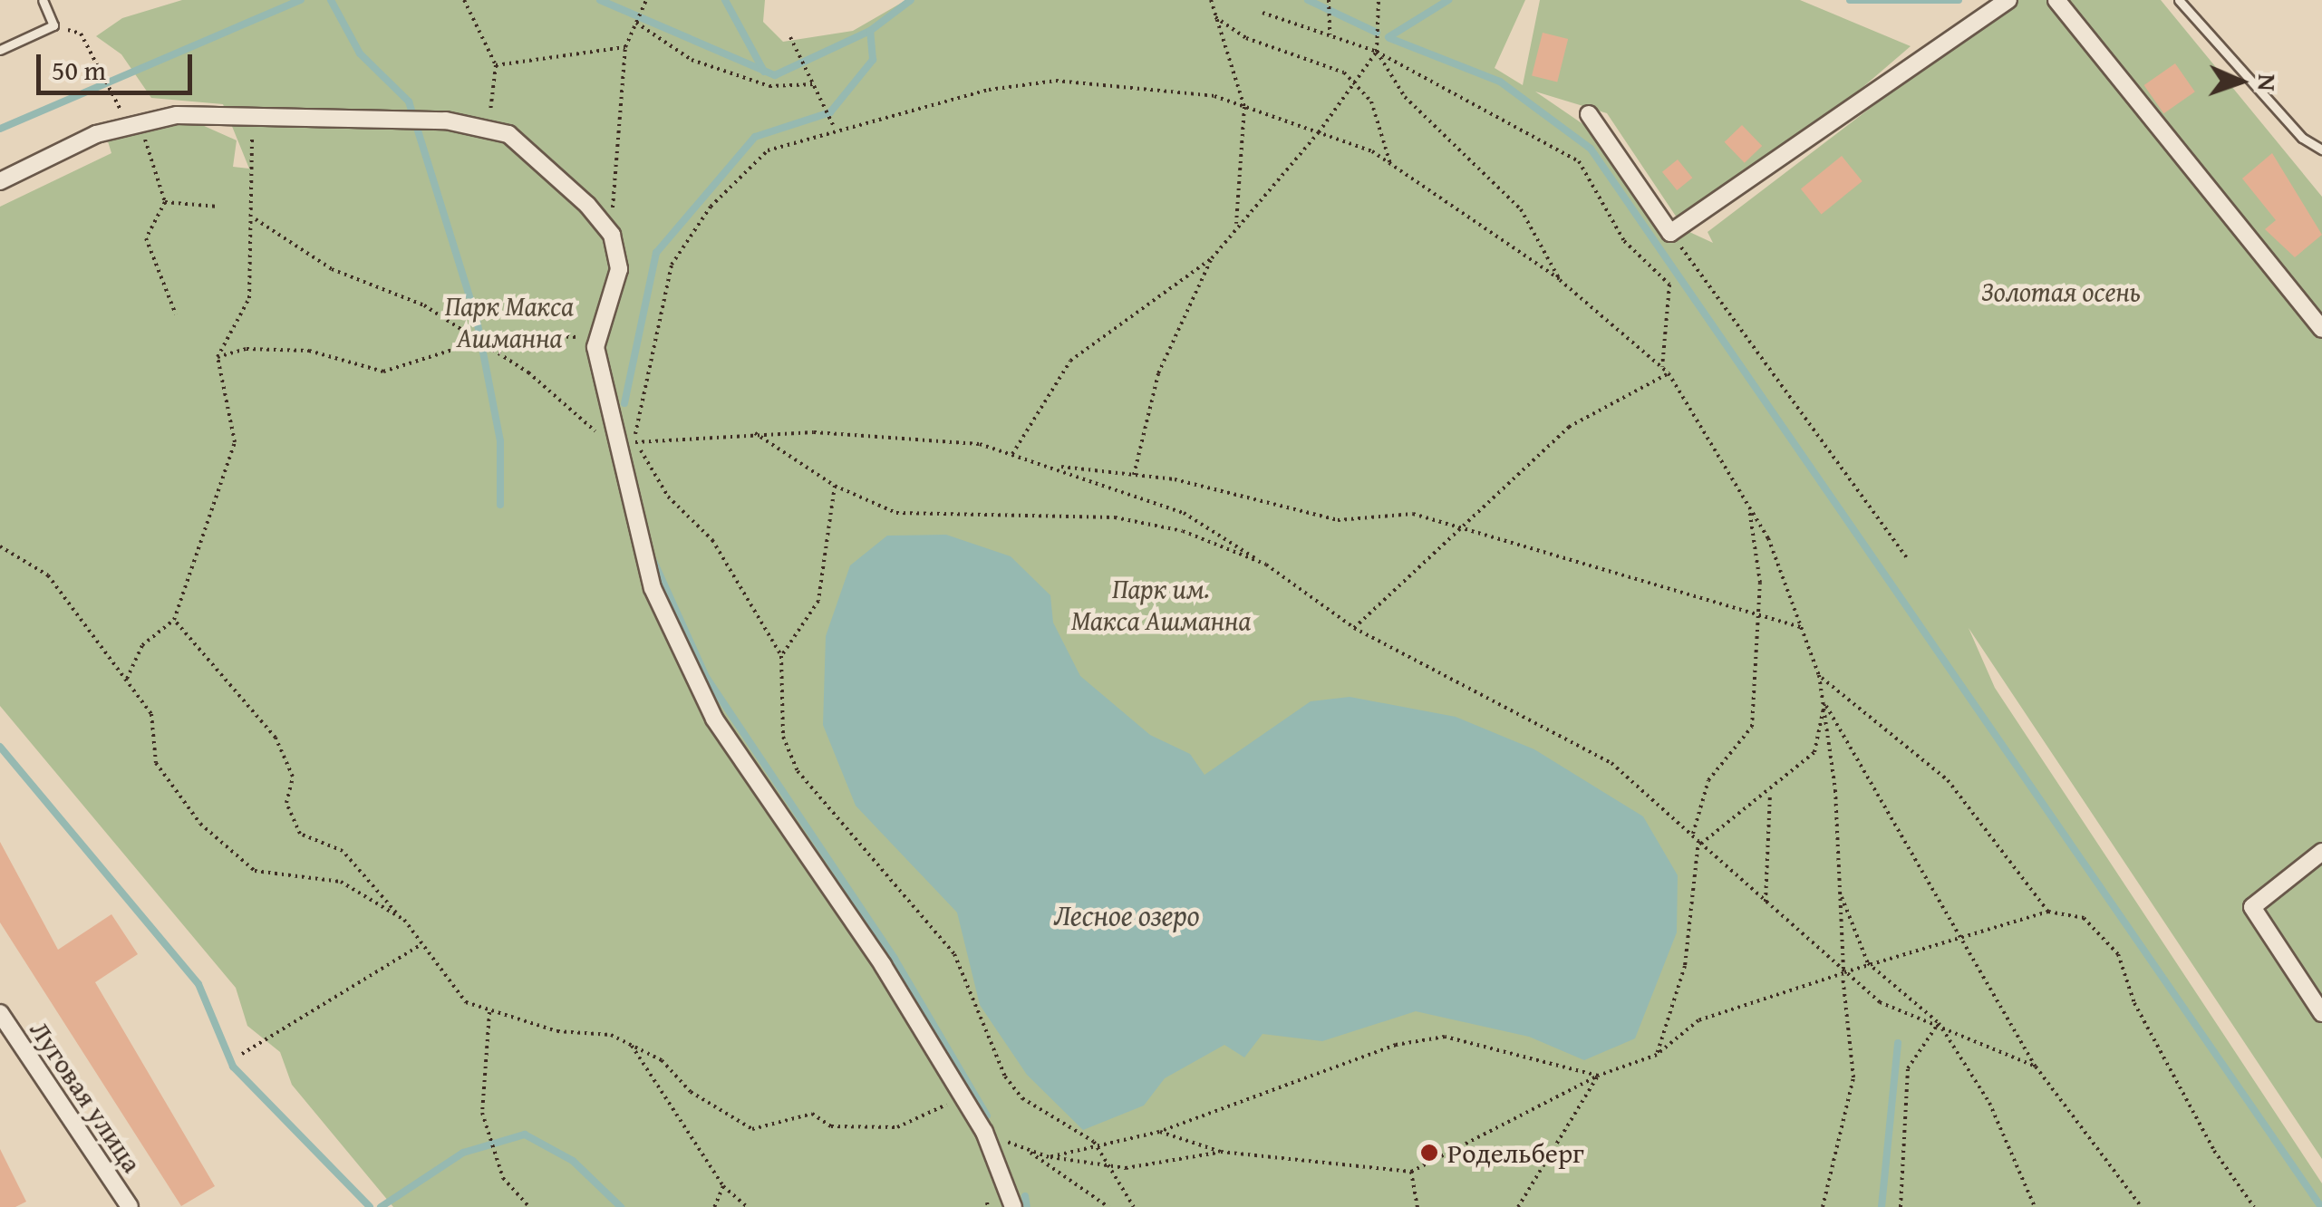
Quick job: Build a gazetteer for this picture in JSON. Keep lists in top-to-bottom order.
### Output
{
  "streets": {
    "street": ["Луговая улица"]
  },
  "water": ["Лесное озеро"],
  "parks": ["Золотая осень", "Парк Макса Ашманна", "Парк им. Макса Ашманна"],
  "places": ["Родельберг"],
  "scale_bar": "50 m",
  "north": "right"
}
